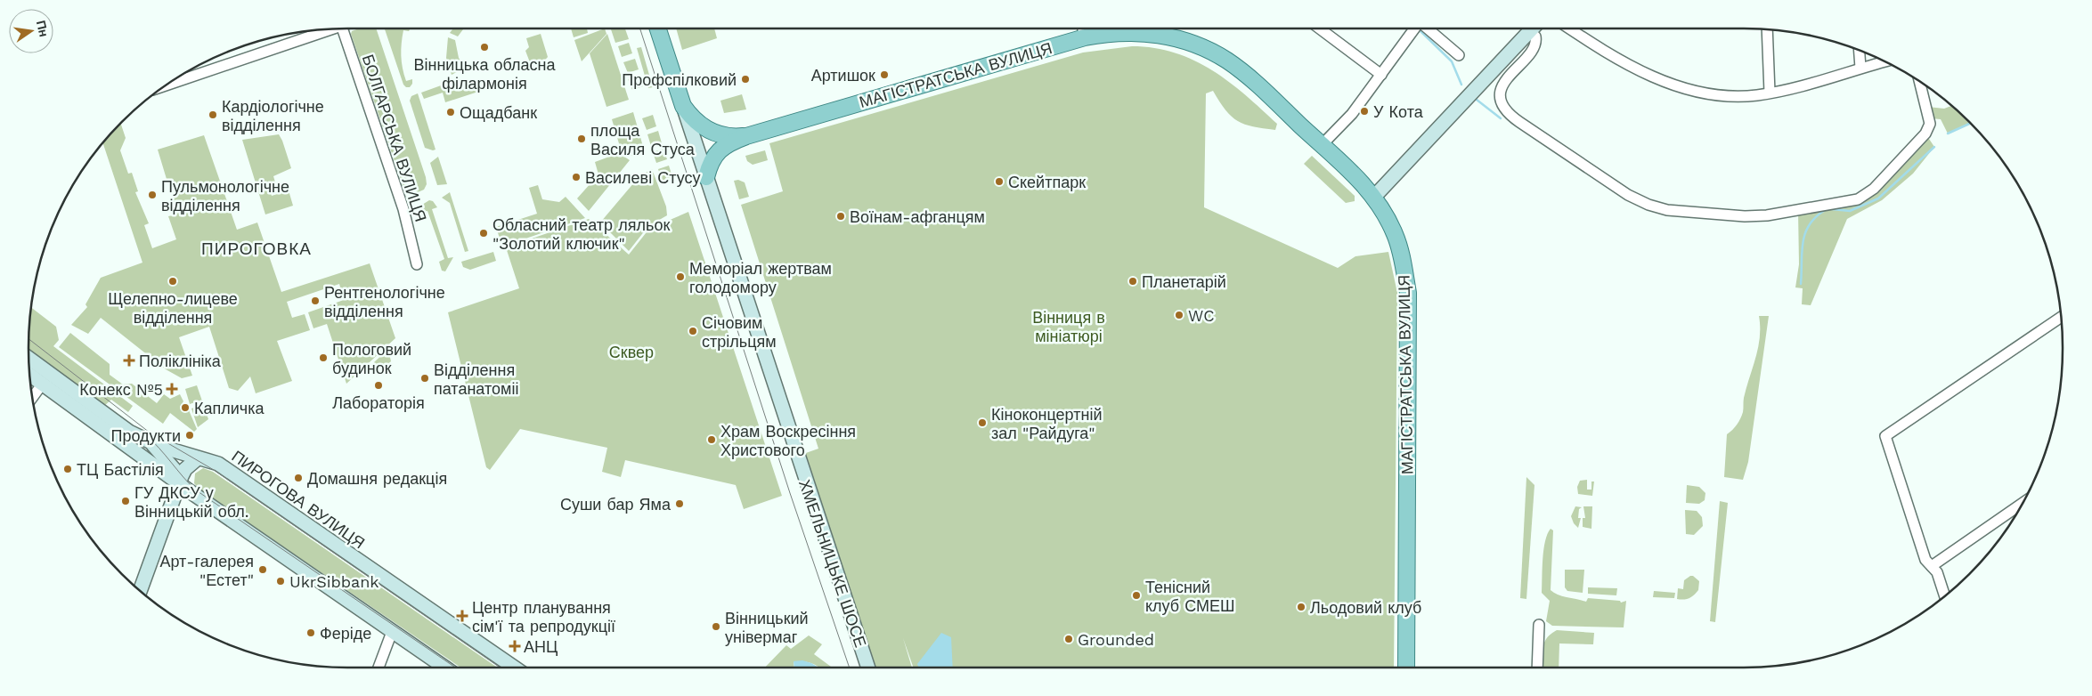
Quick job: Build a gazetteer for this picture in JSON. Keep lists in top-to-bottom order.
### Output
{
  "streets": {
    "main road": ["МАГІСТРАТСЬКА ВУЛИЦЯ", "ПИРОГОВА ВУЛИЦЯ", "ХМЕЛЬНИЦЬКЕ ШОСЕ"],
    "street": ["БОЛГАРСЬКА ВУЛИЦЯ"]
  },
  "districts": ["ПИРОГОВКА"],
  "parks": ["Вінниця в мініатюрі", "Сквер"],
  "places": {
    "other": [
      "Вінницька обласна філармонія",
      "Артишок",
      "Профспілковий",
      "У Кота",
      "Ощадбанк",
      "Кардіологічне відділення",
      "площа Василя Стуса",
      "Василеві Стусу",
      "Скейтпарк",
      "Пульмонологічне відділення",
      "Воїнам-афганцям",
      "Обласний театр ляльок \"Золотий ключик\"",
      "Меморіал жертвам голодомору",
      "Щелепно-лицеве відділення",
      "Планетарій",
      "Рентгенологічне відділення",
      "WC",
      "Січовим стрільцям",
      "Пологовий будинок",
      "Відділення патанатоміі",
      "Лабораторія",
      "Капличка",
      "Кіноконцертній зал \"Райдуга\"",
      "Продукти",
      "Храм Воскресіння Христового",
      "ТЦ Бастілія",
      "Домашня редакція",
      "ГУ ДКСУ у Вінницькій обл.",
      "Суши бар Яма",
      "Арт-галерея \"Естет\"",
      "UkrSibbank",
      "Тенісний клуб СМЕШ",
      "Льодовий клуб",
      "Вінницький універмаг",
      "Феріде",
      "Grounded"
    ],
    "health": [
      "Поліклініка",
      "Конекс №5",
      "Центр планування сім'ї та репродукції",
      "АНЦ"
    ]
  },
  "north": "right"
}
